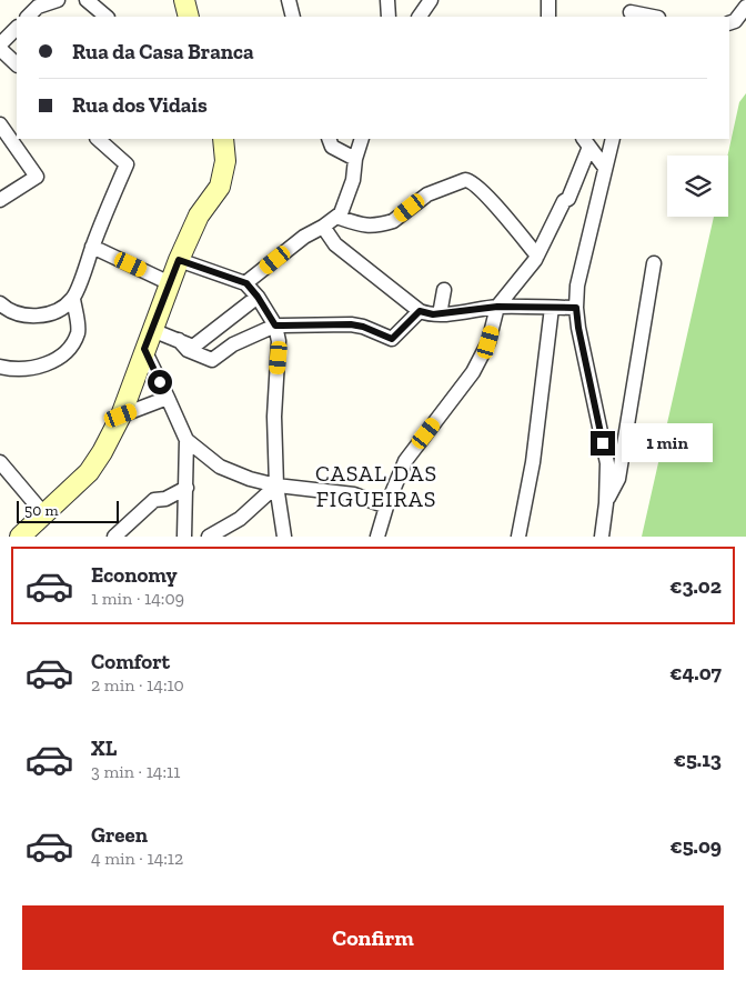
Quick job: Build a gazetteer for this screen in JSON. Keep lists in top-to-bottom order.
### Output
{
  "districts": ["CASAL DAS FIGUEIRAS"],
  "scale_bar": "50 m",
  "page": {
    "banner": ["Rua da Casa Branca", "Rua dos Vidais"],
    "bubble": "1 min",
    "scale": "50 m",
    "list": [
      {
        "name": "Economy",
        "note": "1 min · 14:09",
        "value": "€3.02"
      },
      {
        "name": "Comfort",
        "note": "2 min · 14:10",
        "value": "€4.07"
      },
      {
        "name": "XL",
        "note": "3 min · 14:11",
        "value": "€5.13"
      },
      {
        "name": "Green",
        "note": "4 min · 14:12",
        "value": "€5.09"
      }
    ],
    "buttons": "Confirm"
  }
}
